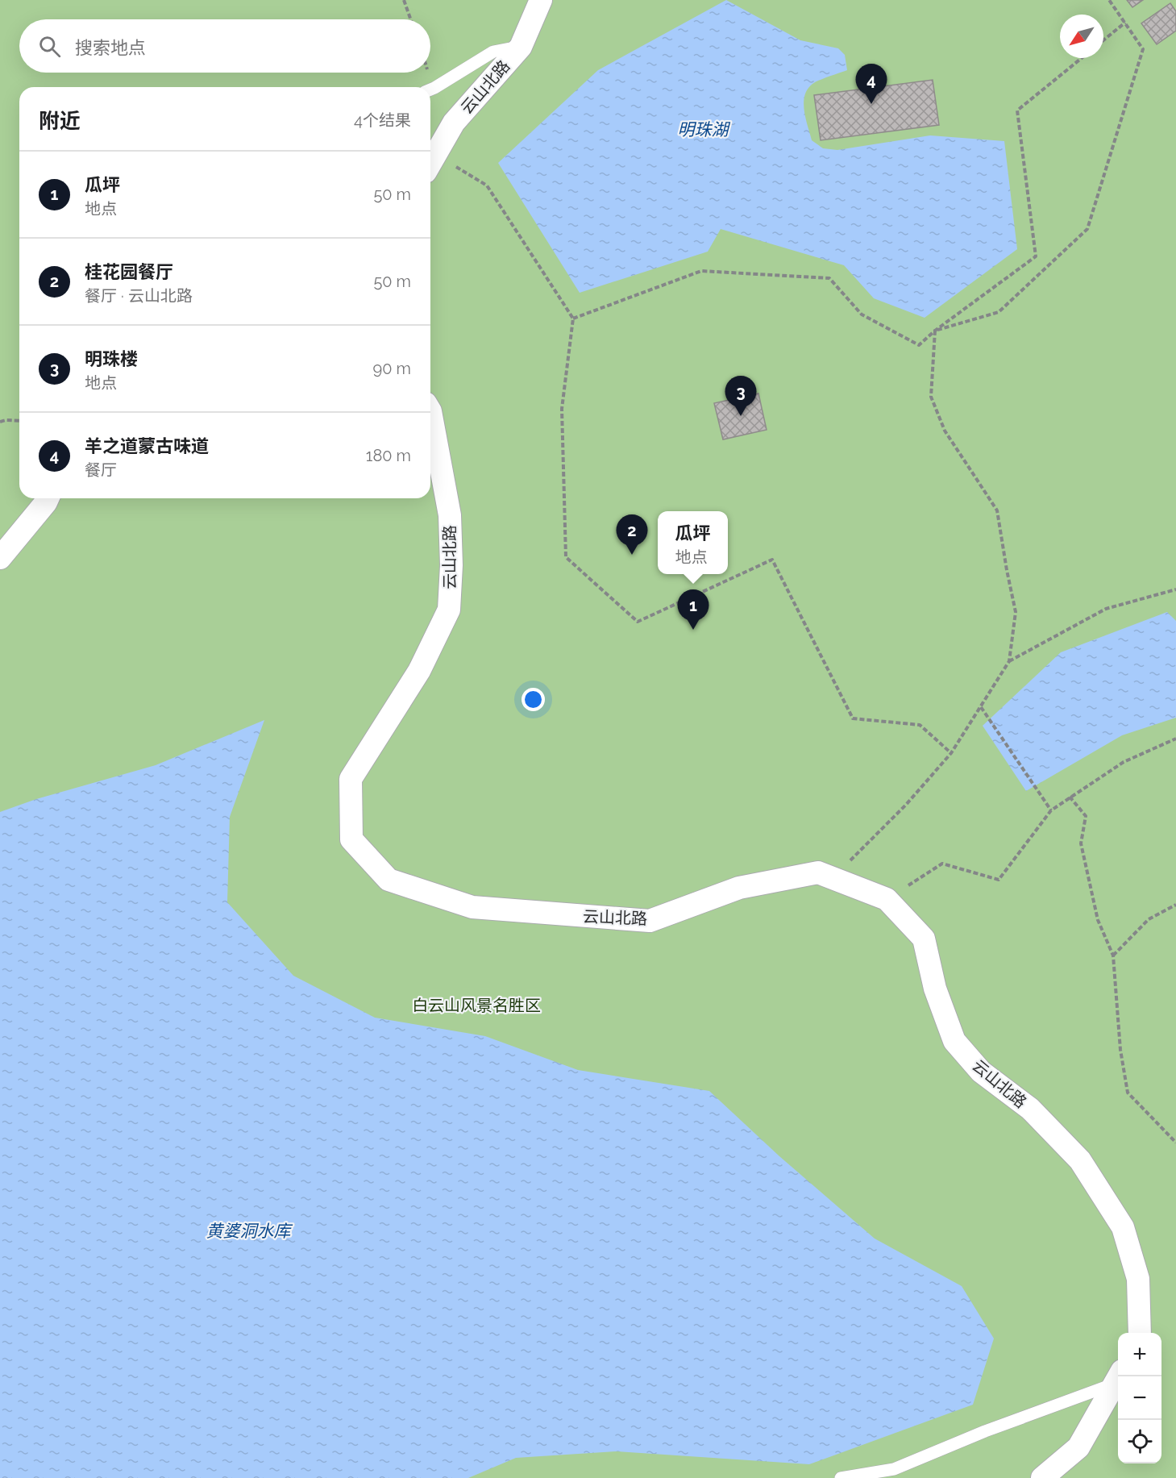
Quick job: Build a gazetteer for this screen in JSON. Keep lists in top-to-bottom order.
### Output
{
  "streets": {
    "street": ["云山北路"]
  },
  "water": ["明珠湖", "黄婆洞水库"],
  "parks": ["白云山风景名胜区"],
  "north": "bottom left",
  "page": {
    "search": "搜索地点",
    "pins": [
      "4",
      "3",
      "2",
      "1"
    ],
    "heading": ["附近", "4个结果"],
    "list": [
      {
        "mark": "1",
        "name": "瓜坪",
        "note": "地点",
        "value": "50 m"
      },
      {
        "mark": "2",
        "name": "桂花园餐厅",
        "note": "餐厅 · 云山北路",
        "value": "50 m"
      },
      {
        "mark": "3",
        "name": "明珠楼",
        "note": "地点",
        "value": "90 m"
      },
      {
        "mark": "4",
        "name": "羊之道蒙古味道",
        "note": "餐厅",
        "value": "180 m"
      }
    ],
    "popup": ["瓜坪", "地点"],
    "map_buttons": ["+", "−"]
  }
}
